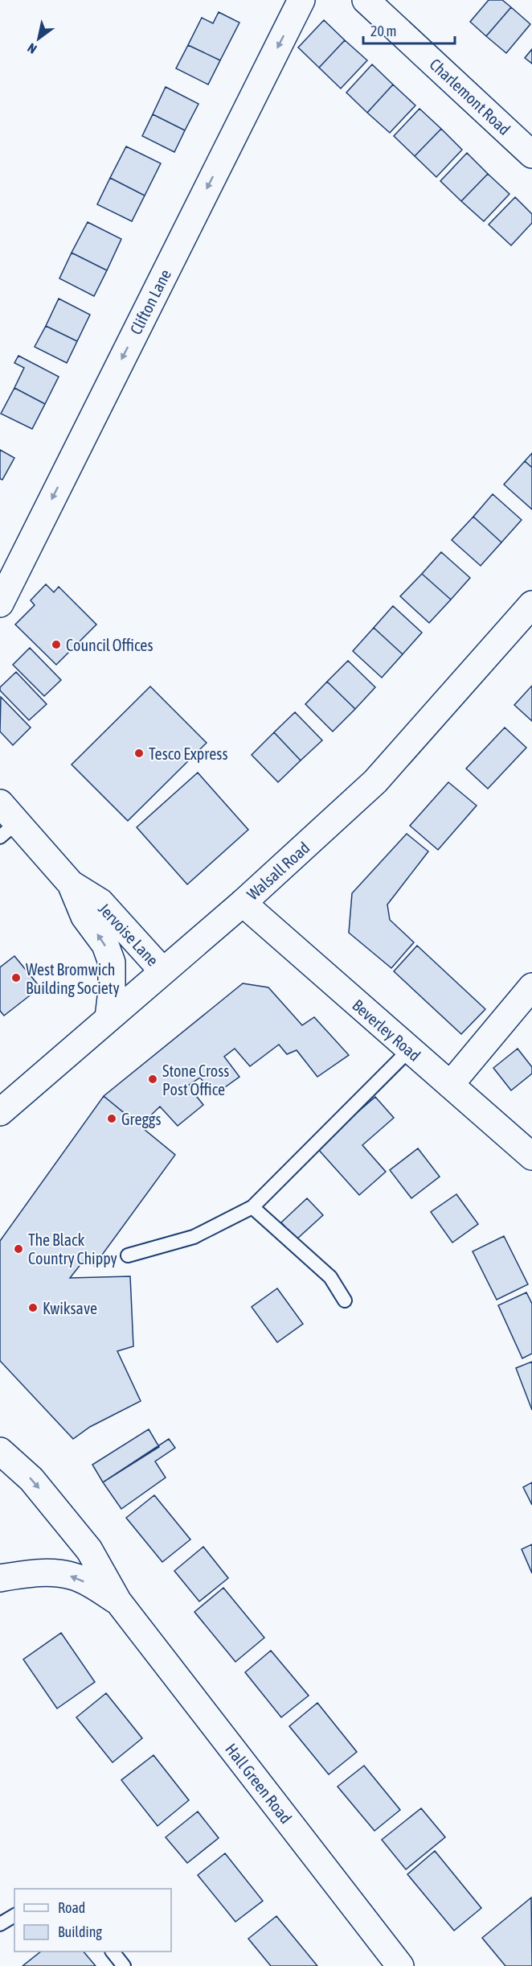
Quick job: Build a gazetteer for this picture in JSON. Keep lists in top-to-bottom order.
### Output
{
  "streets": {
    "street": [
      "Charlemont Road",
      "Clifton Lane",
      "Walsall Road",
      "Jervoise Lane",
      "Beverley Road",
      "Hall Green Road"
    ]
  },
  "crossings": [
    ["Walsall Road", "Jervoise Lane"],
    ["Walsall Road", "Beverley Road"]
  ],
  "one_way": ["Clifton Lane", "Jervoise Lane"],
  "places": [
    "Council Offices",
    "Tesco Express",
    "West Bromwich Building Society",
    "Stone Cross Post Office",
    "Greggs",
    "The Black Country Chippy",
    "Kwiksave"
  ],
  "legend": ["Road", "Building"],
  "scale_bar": "20 m",
  "north": "bottom left"
}
